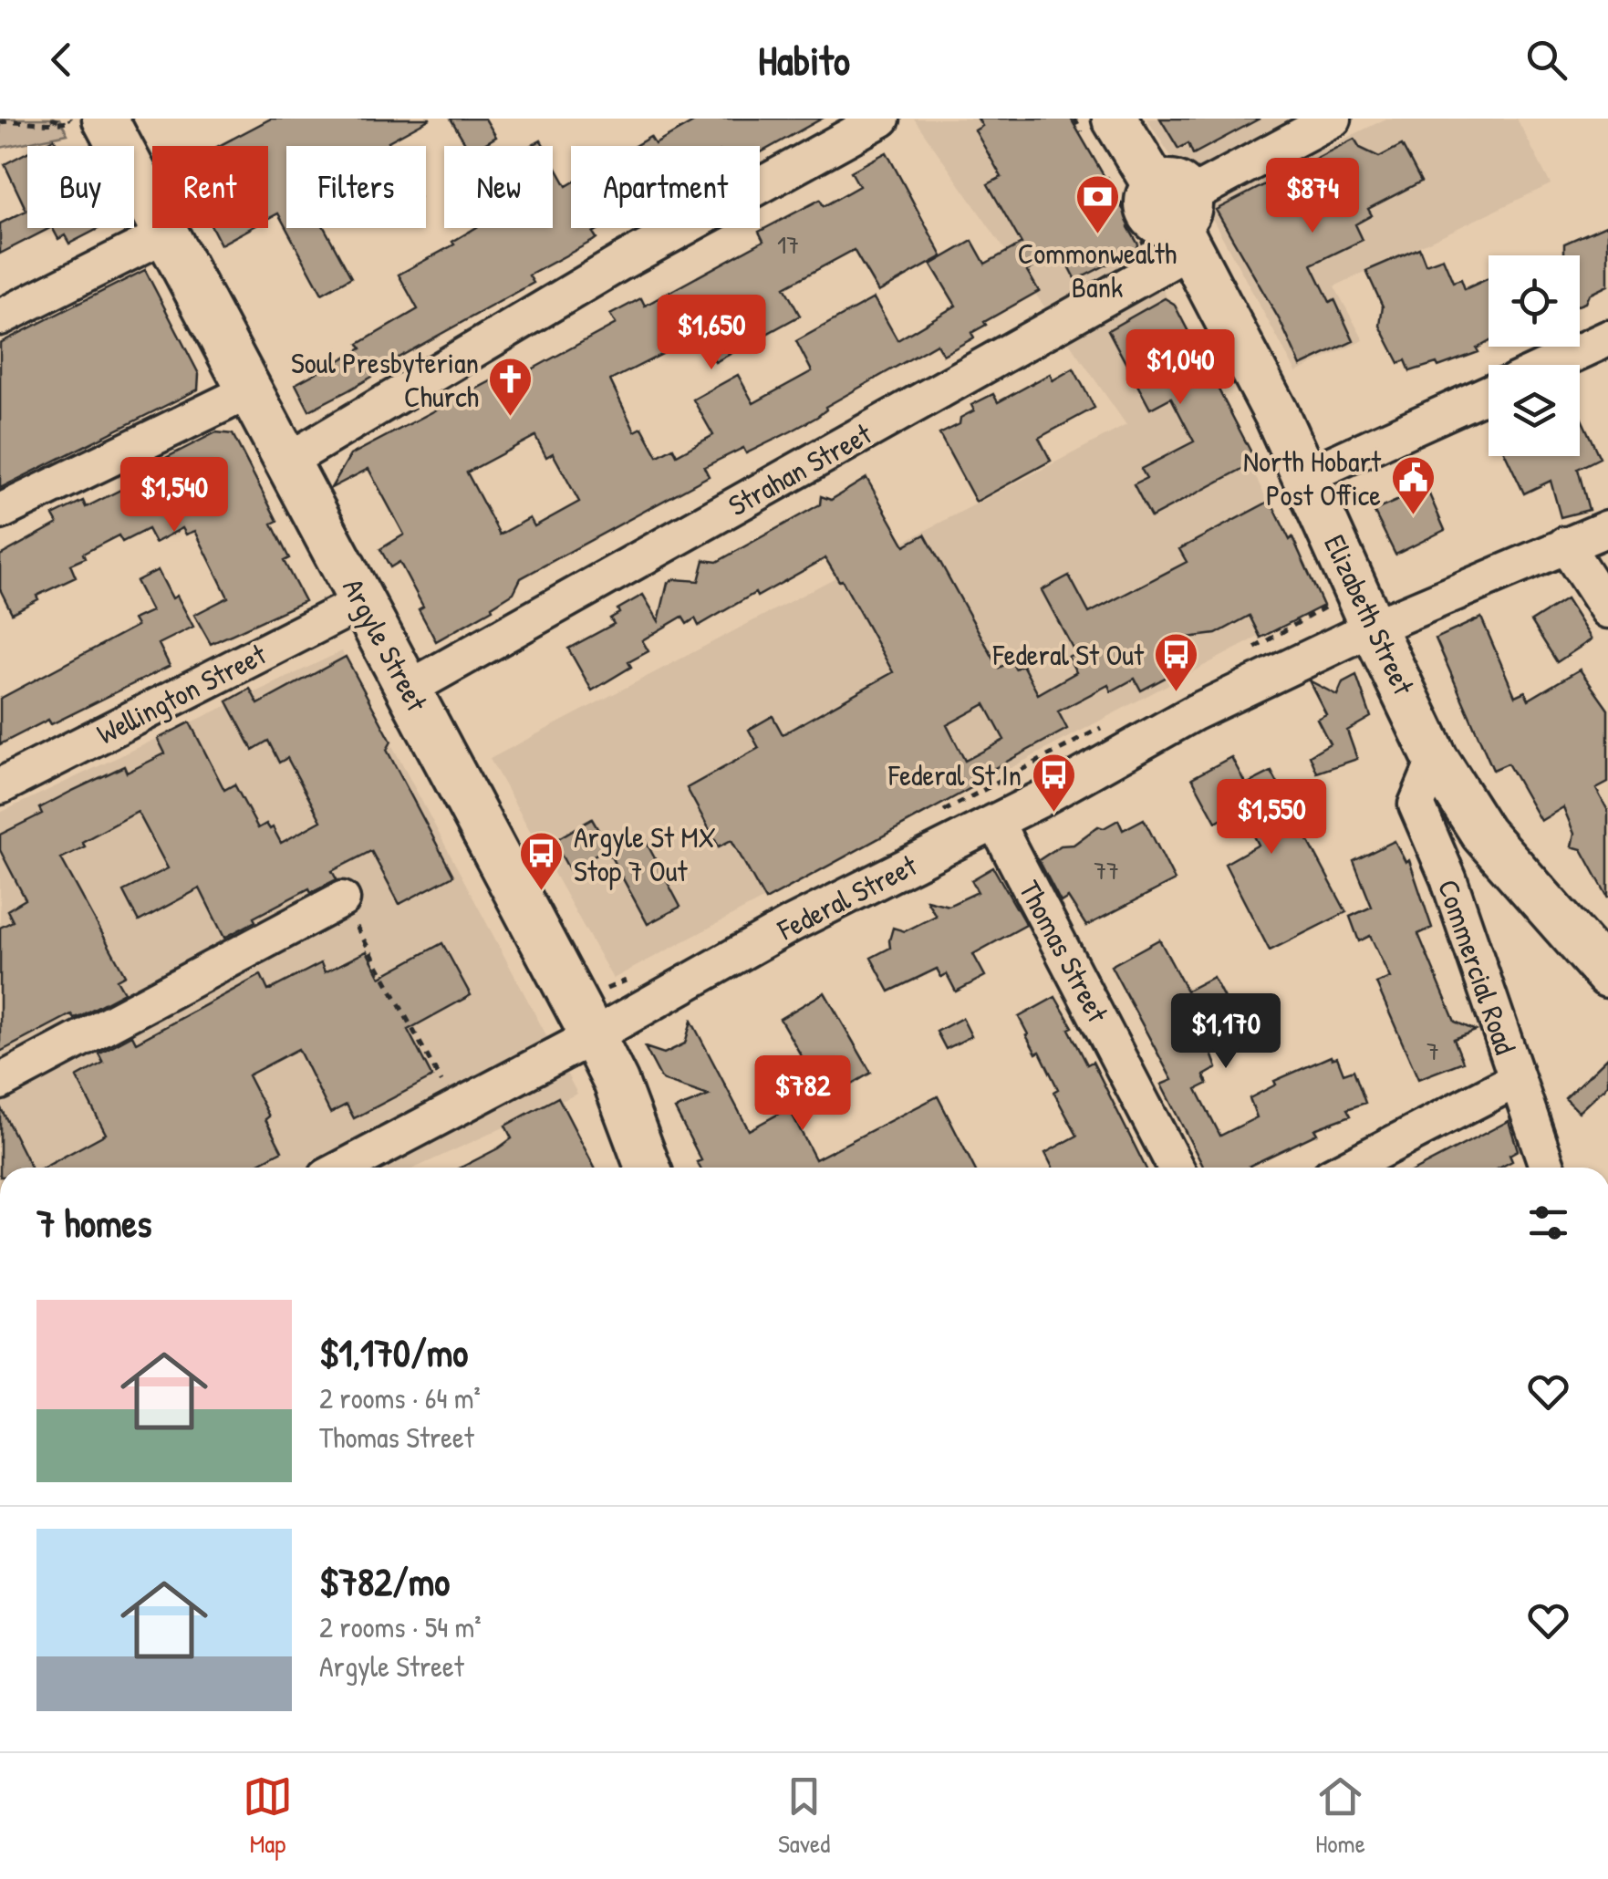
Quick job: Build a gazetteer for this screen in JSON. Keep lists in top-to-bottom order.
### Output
{
  "streets": {
    "main road": ["Elizabeth Street", "Argyle Street"],
    "street": [
      "Strahan Street",
      "Wellington Street",
      "Federal Street",
      "Thomas Street",
      "Commercial Road"
    ]
  },
  "crossings": [
    ["Strahan Street", "Elizabeth Street"],
    ["Strahan Street", "Argyle Street"],
    ["Elizabeth Street", "Federal Street"],
    ["Elizabeth Street", "Commercial Road"],
    ["Argyle Street", "Wellington Street"],
    ["Argyle Street", "Federal Street"],
    ["Federal Street", "Thomas Street"]
  ],
  "places": {
    "bank": ["Commonwealth Bank"],
    "church": ["Soul Presbyterian Church"],
    "public building": ["North Hobart Post Office"],
    "bus stop": ["Federal St Out", "Federal St In", "Argyle St MX Stop 7 Out"]
  },
  "house_numbers": ["17", "77", "7"],
  "page": {
    "header": "Habito",
    "chip": [
      "Buy",
      "Rent",
      "Filters",
      "New",
      "Apartment"
    ],
    "price": [
      "$874",
      "$1,650",
      "$1,040",
      "$1,540",
      "$1,550",
      "$1,170",
      "$782"
    ],
    "heading": "7 homes",
    "list": [
      {
        "name": "$1,170/mo",
        "note": "2 rooms · 64 m² · Thomas Street"
      },
      {
        "name": "$782/mo",
        "note": "2 rooms · 54 m² · Argyle Street"
      }
    ],
    "tabs": ["Map", "Saved", "Home"]
  }
}
